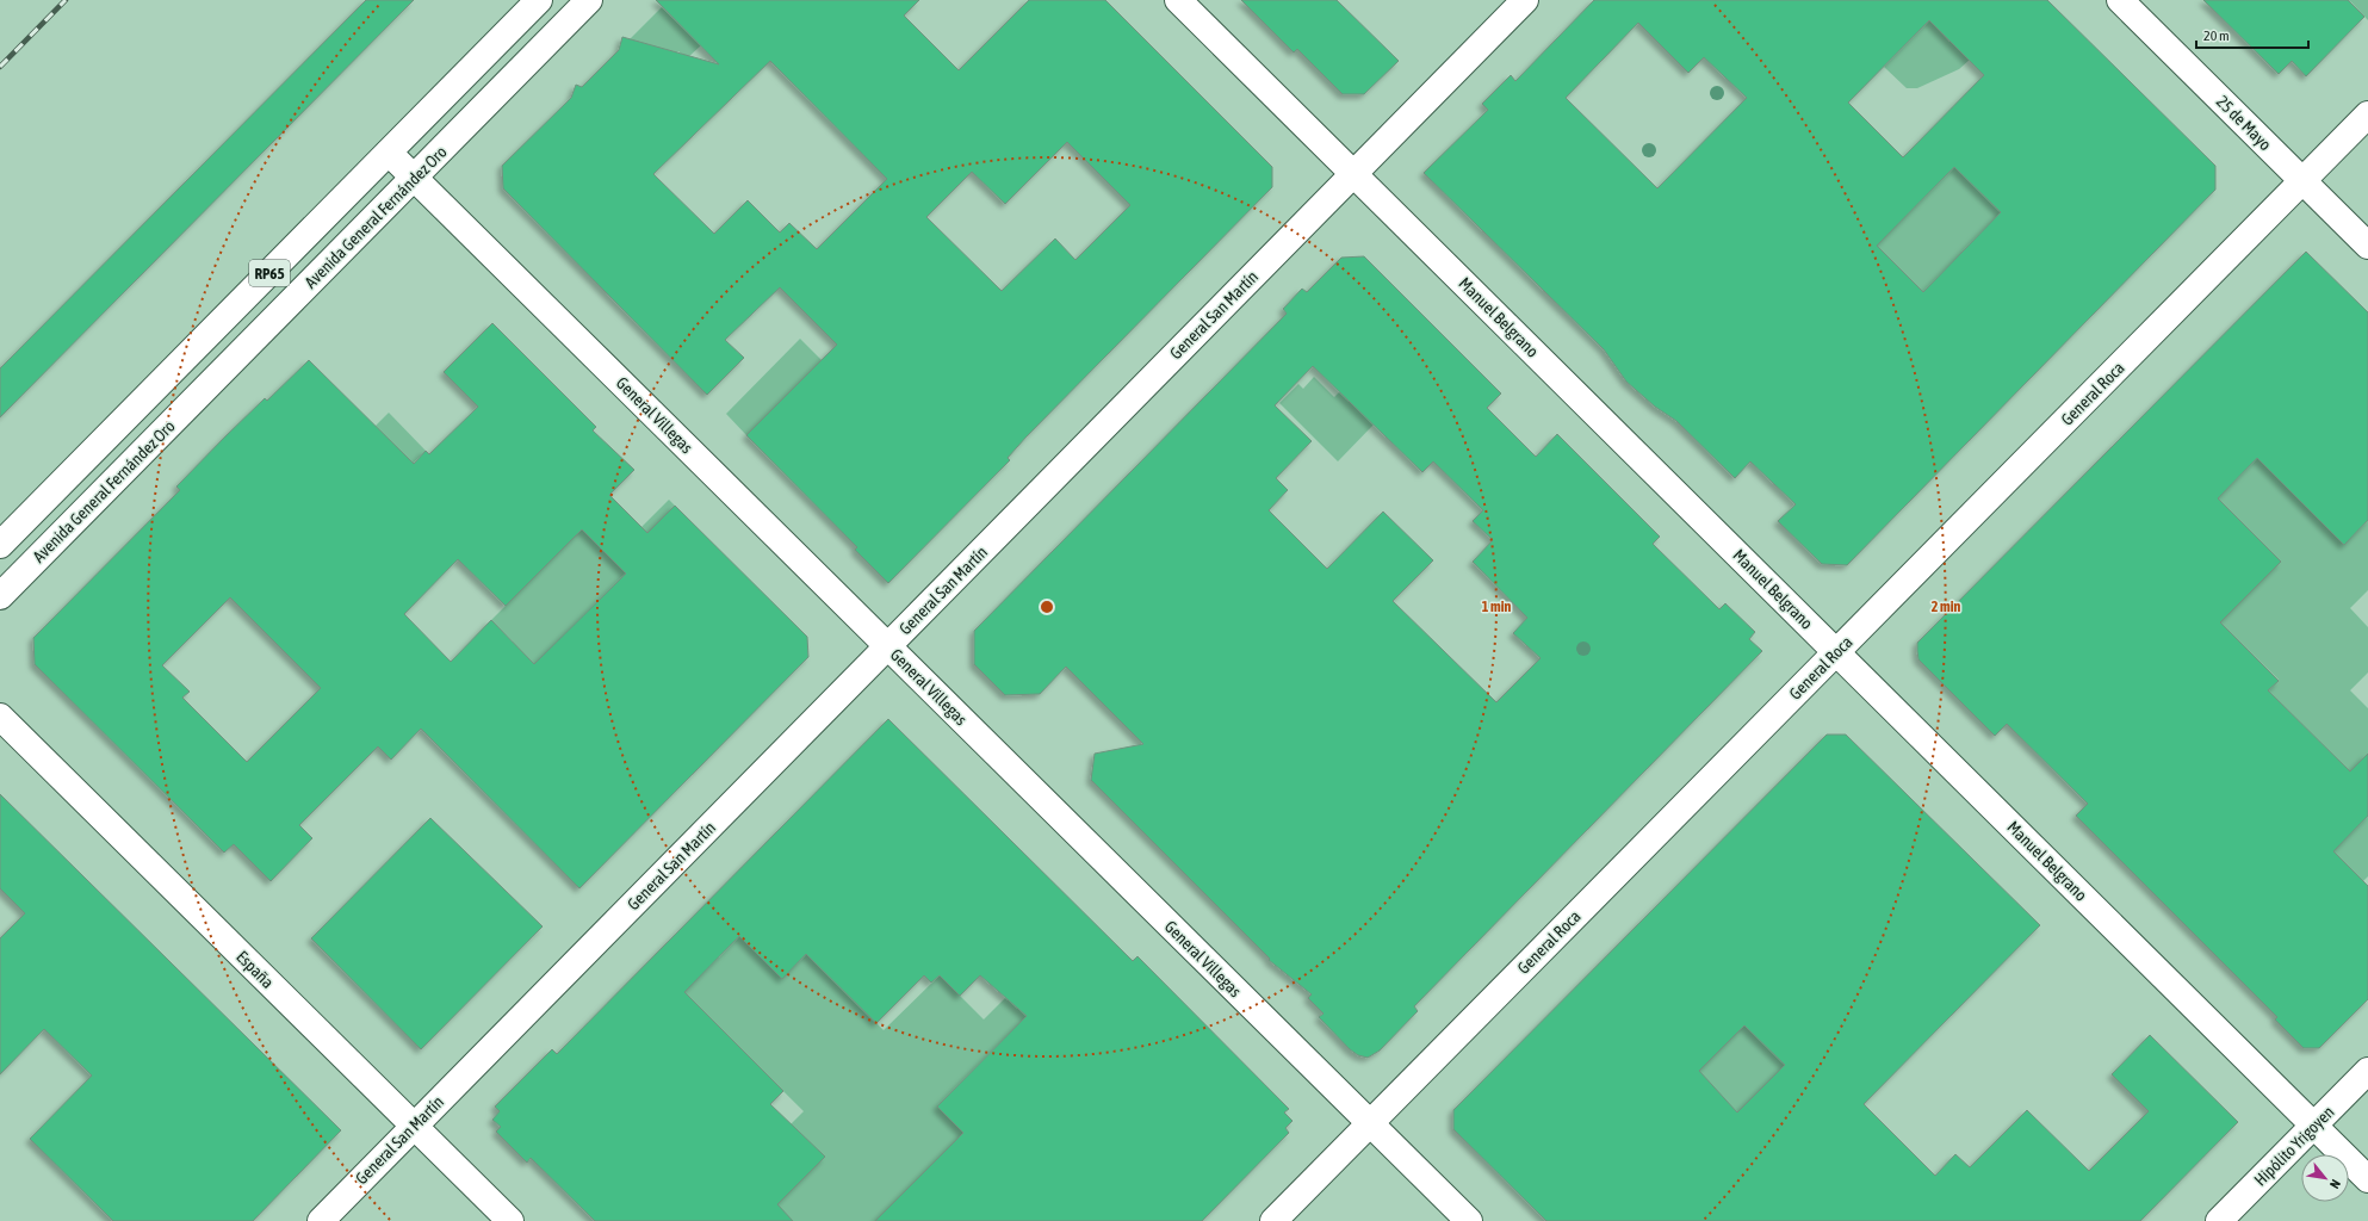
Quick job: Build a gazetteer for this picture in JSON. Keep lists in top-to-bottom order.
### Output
{
  "streets": {
    "street": [
      "25 de Mayo",
      "Avenida General Fernández Oro",
      "RP65",
      "General San Martín",
      "Manuel Belgrano",
      "General Roca",
      "General Villegas",
      "España",
      "Hipólito Yrigoyen"
    ]
  },
  "crossings": [
    ["25 de Mayo", "General Roca"],
    ["Avenida General Fernández Oro", "General Villegas"],
    ["RP65", "General Villegas"],
    ["General San Martín", "Manuel Belgrano"],
    ["General San Martín", "General Villegas"],
    ["General San Martín", "España"],
    ["Manuel Belgrano", "General Roca"],
    ["Manuel Belgrano", "Hipólito Yrigoyen"],
    ["General Roca", "General Villegas"]
  ],
  "scale_bar": "20 m",
  "north": "bottom right",
  "rings": ["1 min", "2 min"]
}
